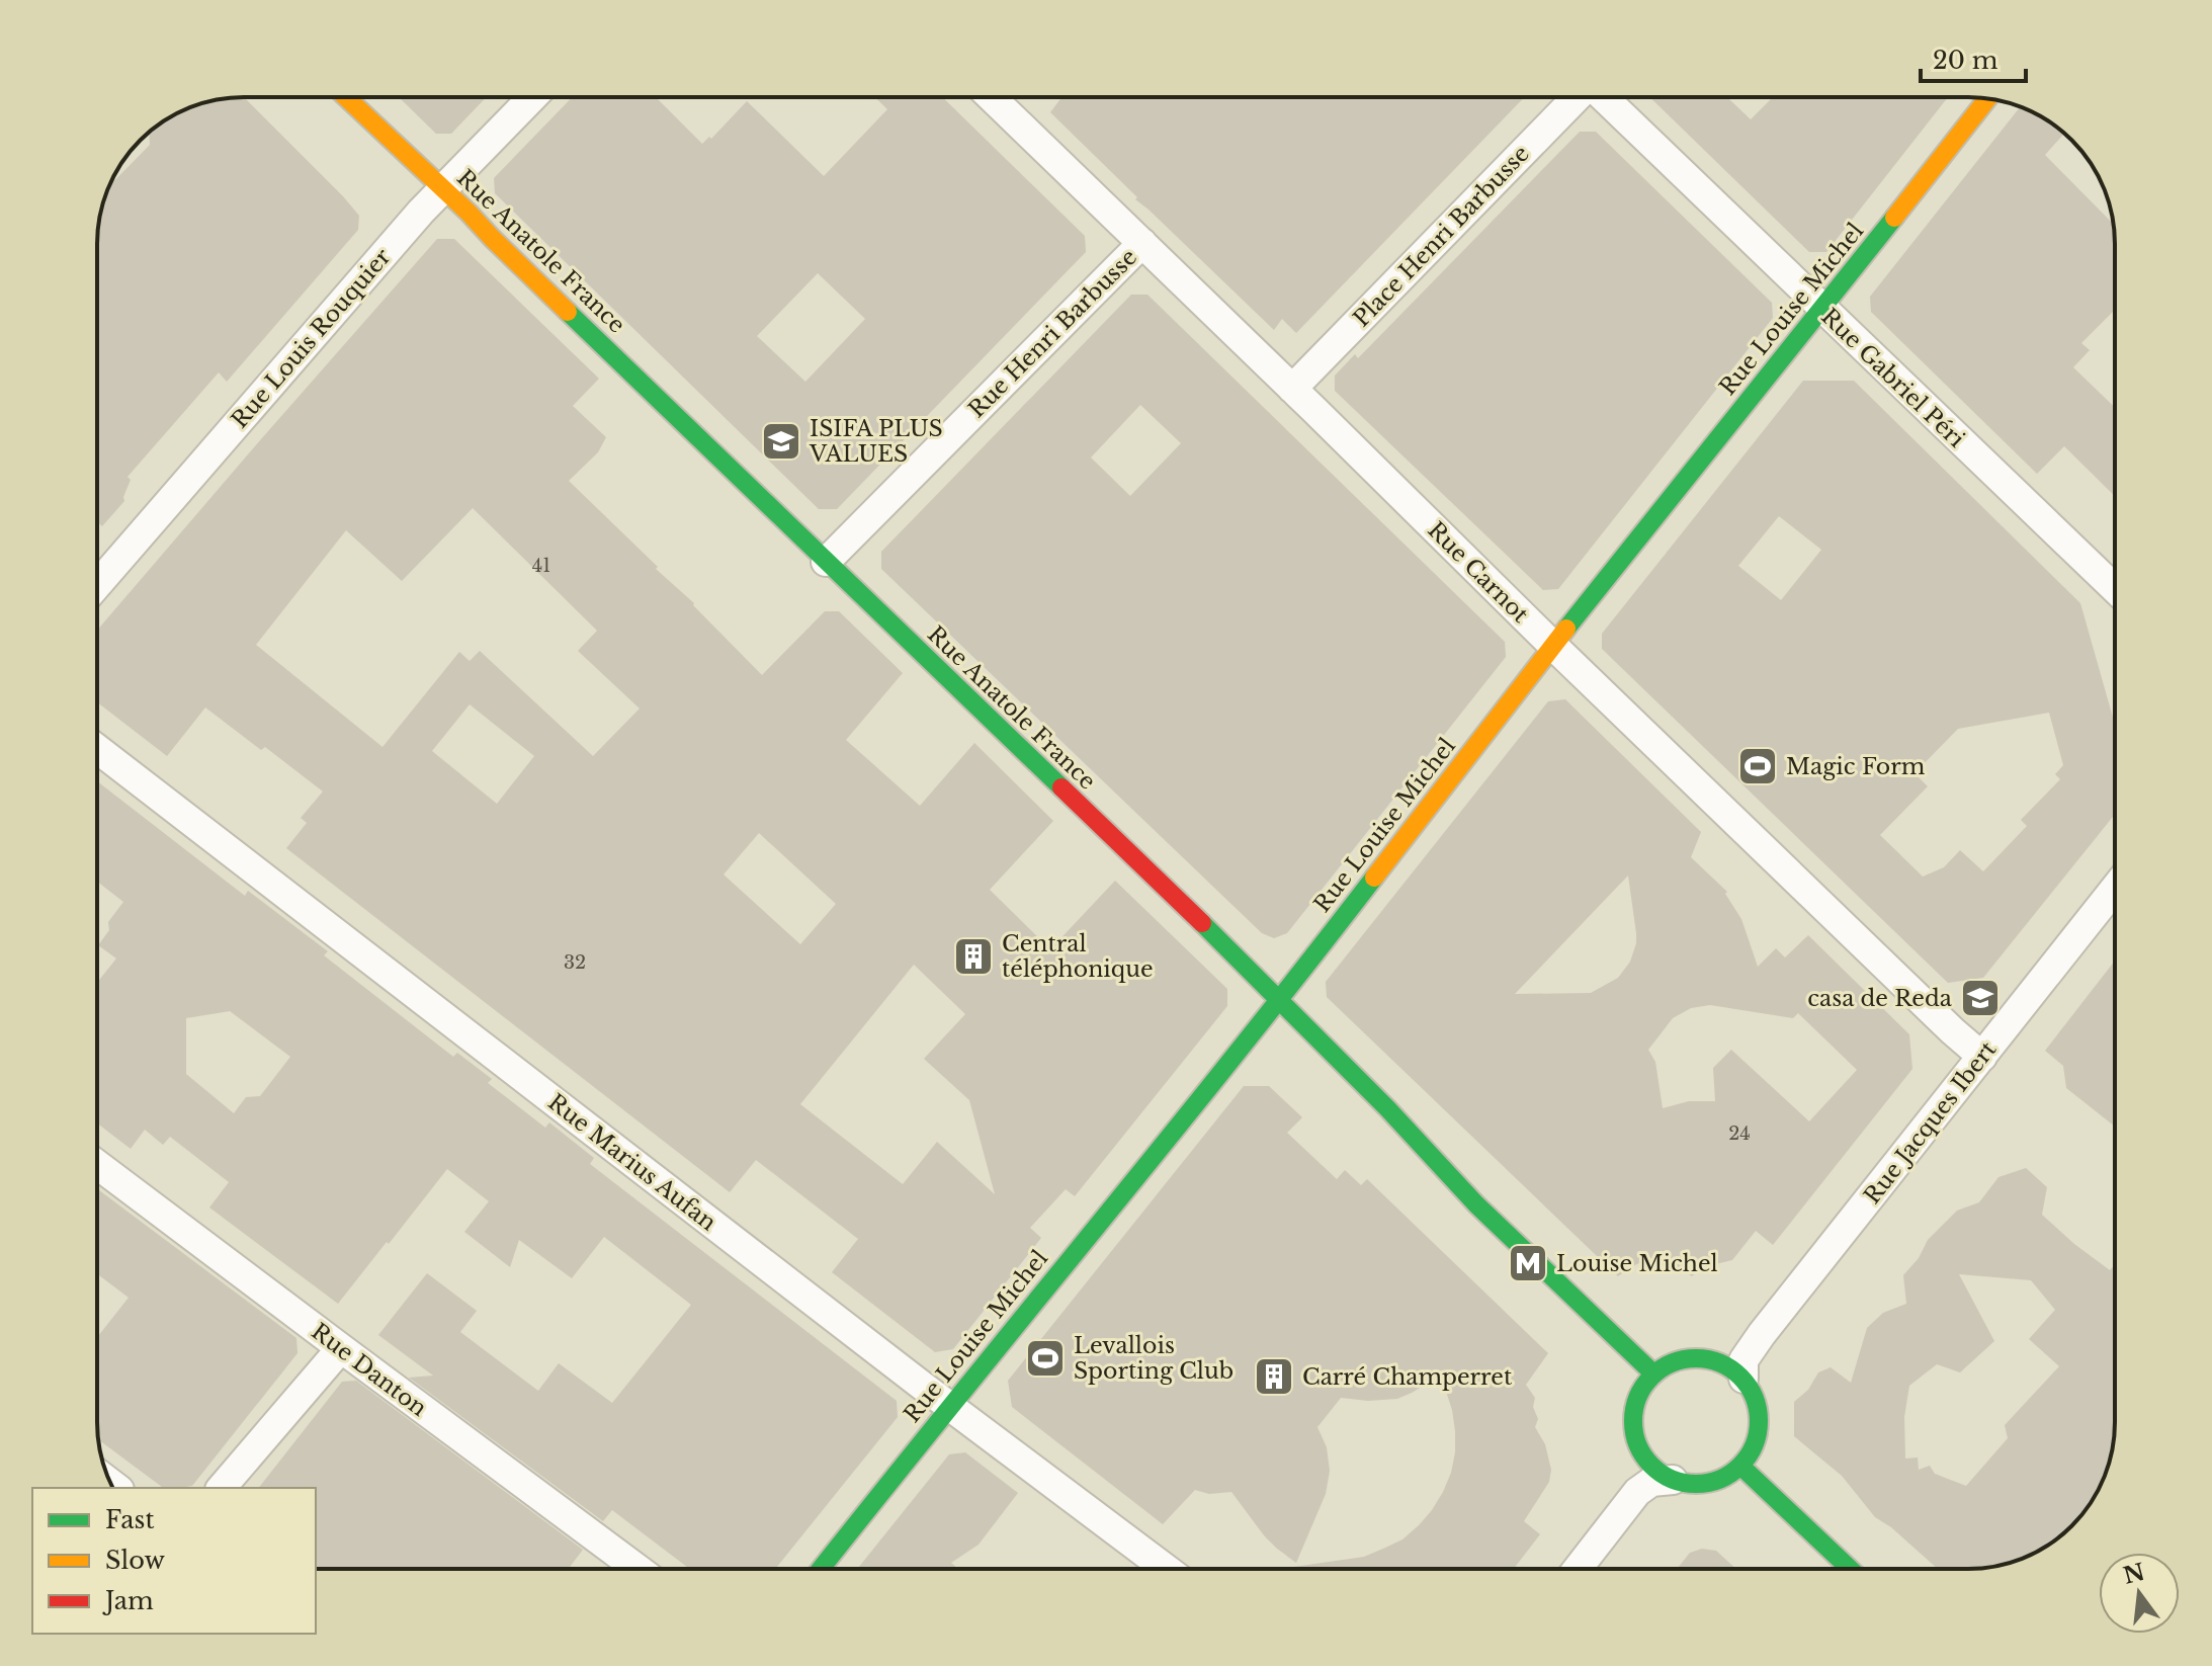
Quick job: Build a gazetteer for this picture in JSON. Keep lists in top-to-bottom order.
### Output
{
  "streets": {
    "main road": ["Rue Anatole France", "Rue Louise Michel"],
    "street": [
      "Place Henri Barbusse",
      "Rue Henri Barbusse",
      "Rue Louis Rouquier",
      "Rue Gabriel Péri",
      "Rue Carnot",
      "Rue Jacques Ibert",
      "Rue Marius Aufan",
      "Rue Danton"
    ]
  },
  "crossings": [
    ["Place Henri Barbusse", "Rue Carnot"],
    ["Rue Anatole France", "Rue Louise Michel"],
    ["Rue Anatole France", "Rue Henri Barbusse"],
    ["Rue Anatole France", "Rue Louis Rouquier"],
    ["Rue Anatole France", "Rue Jacques Ibert"],
    ["Rue Louise Michel", "Rue Gabriel Péri"],
    ["Rue Louise Michel", "Rue Carnot"],
    ["Rue Louise Michel", "Rue Marius Aufan"],
    ["Rue Henri Barbusse", "Rue Carnot"],
    ["Rue Carnot", "Rue Jacques Ibert"]
  ],
  "places": {
    "school or university": ["ISIFA PLUS VALUES", "casa de Reda"],
    "sports": ["Magic Form", "Levallois Sporting Club"],
    "building": ["Central téléphonique", "Carré Champerret"],
    "metro station": ["Louise Michel"]
  },
  "house_numbers": ["41", "32", "24"],
  "legend": ["Fast", "Slow", "Jam"],
  "scale_bar": "20 m",
  "north": "top"
}
